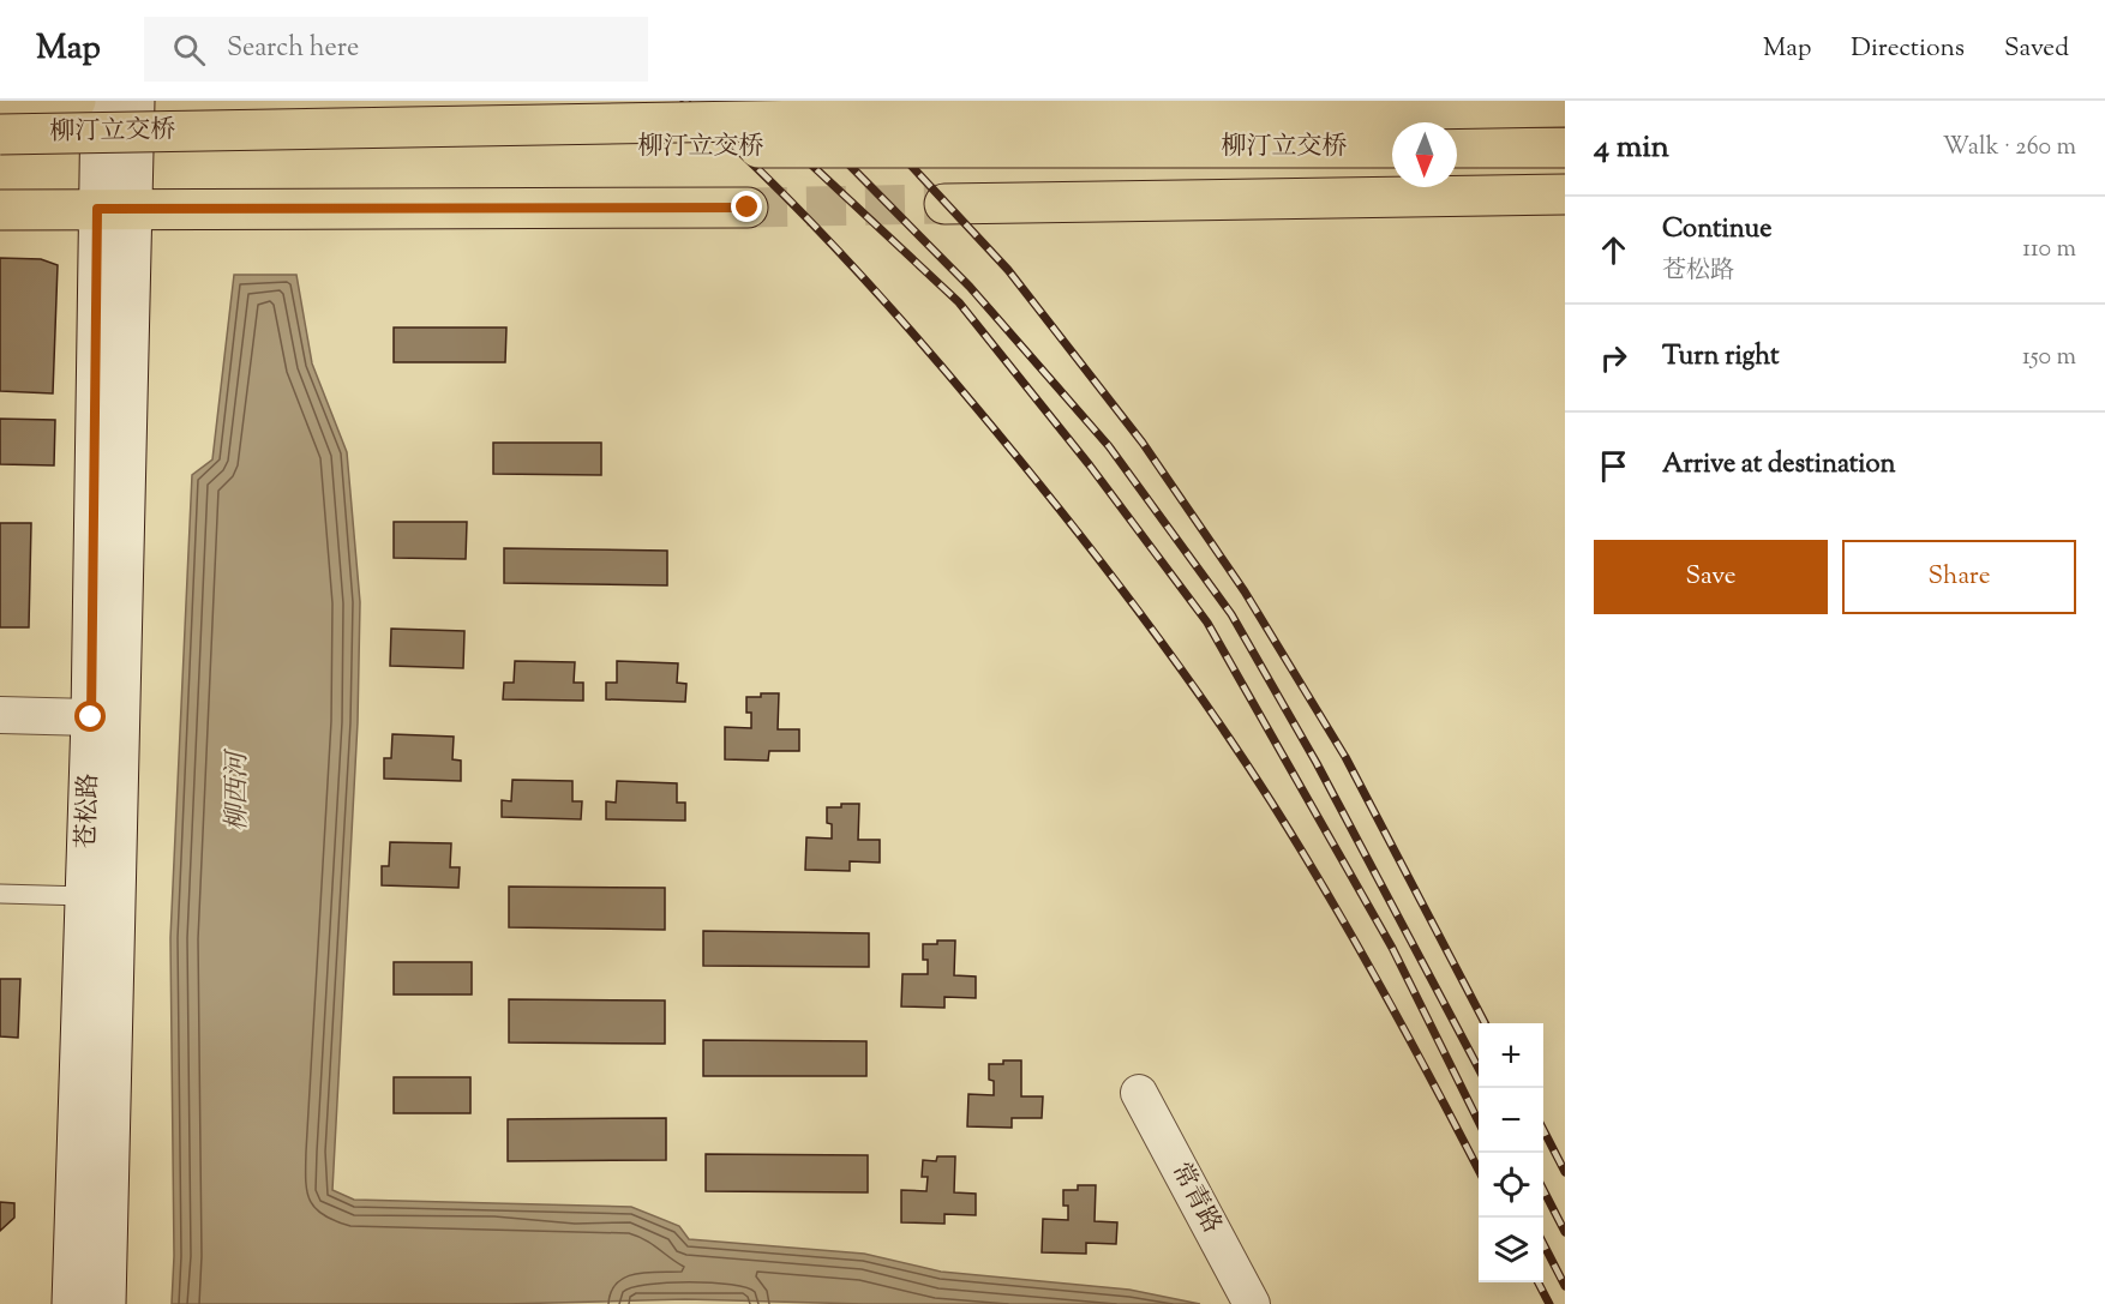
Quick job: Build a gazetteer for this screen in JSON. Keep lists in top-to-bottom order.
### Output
{
  "streets": {
    "main road": ["柳汀立交桥", "苍松路"],
    "street": ["常青路"]
  },
  "water": ["柳西河"],
  "north": "bottom",
  "page": {
    "header": "Map",
    "search": "Search here",
    "nav": ["Map", "Directions", "Saved"],
    "heading": ["4 min", "Walk · 260 m"],
    "list": [
      ["Continue", "苍松路", "110 m"],
      ["Turn right", "150 m"],
      "Arrive at destination"
    ],
    "buttons": ["Save", "Share"],
    "map_buttons": ["+", "−"]
  }
}
